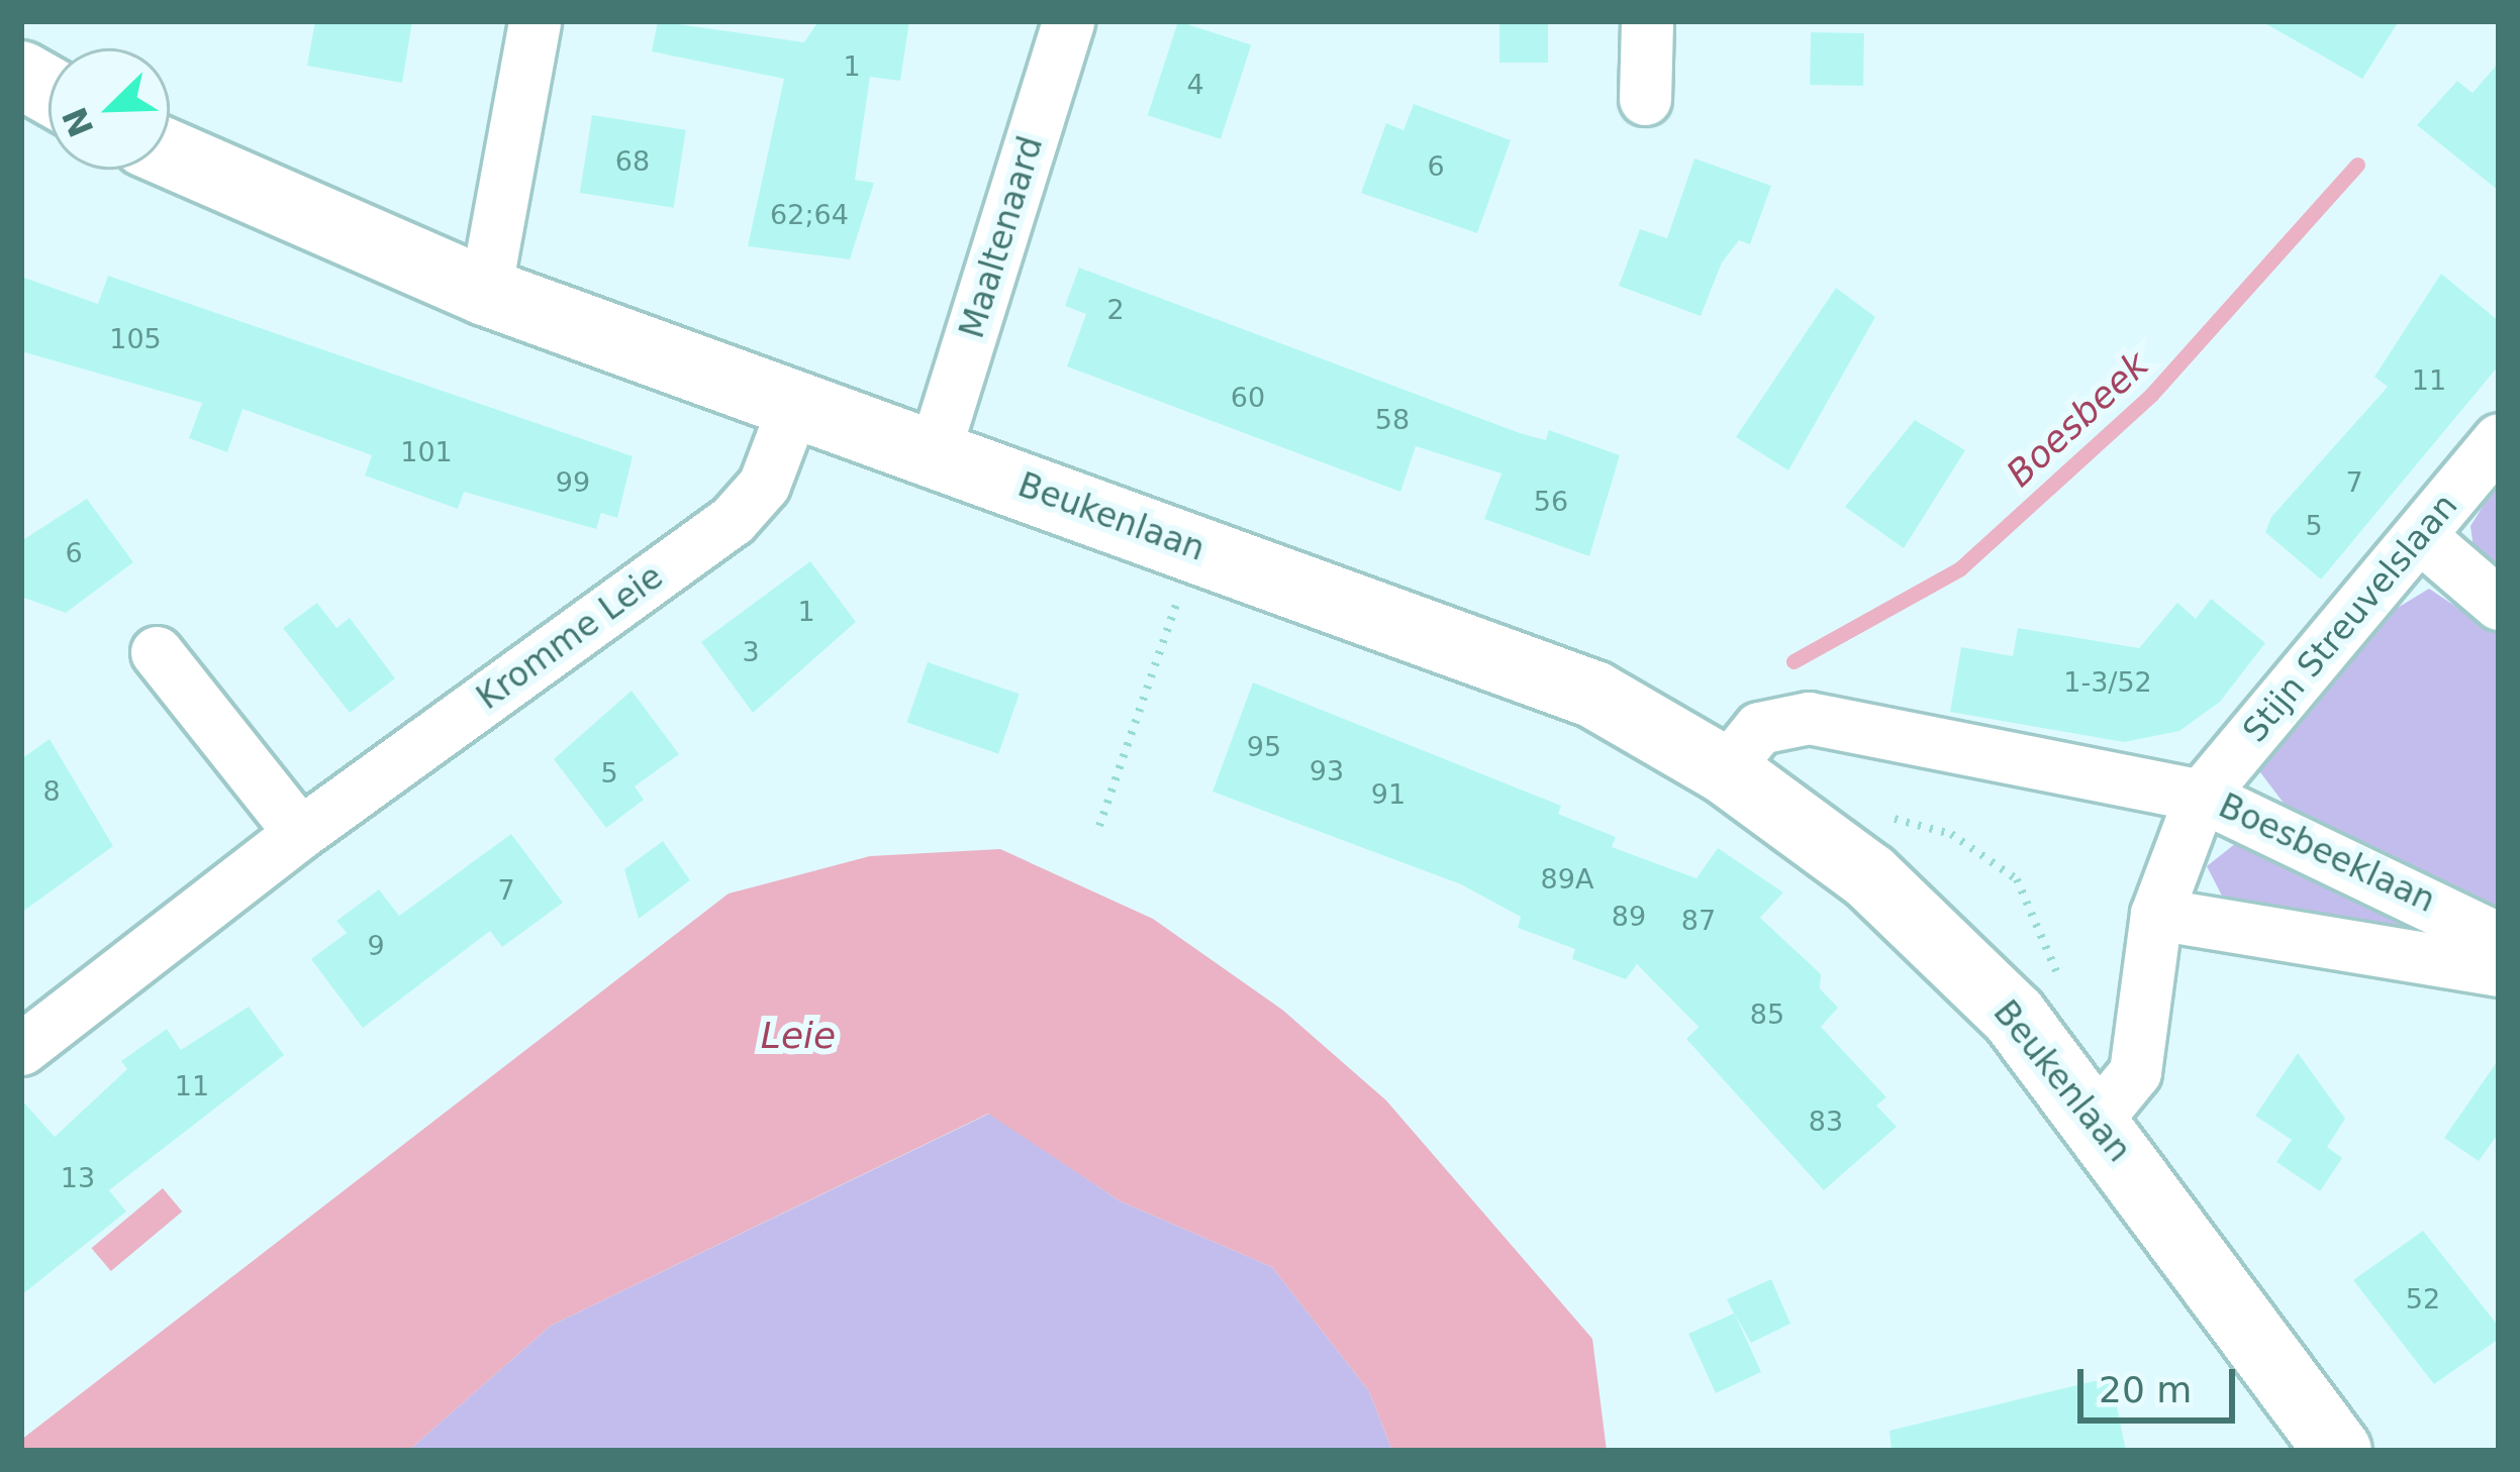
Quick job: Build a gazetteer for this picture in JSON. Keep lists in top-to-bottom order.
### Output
{
  "streets": {
    "street": [
      "Maaltenaard",
      "Beukenlaan",
      "Stijn Streuvelslaan",
      "Kromme Leie",
      "Boesbeeklaan"
    ]
  },
  "crossings": [
    ["Maaltenaard", "Beukenlaan"],
    ["Beukenlaan", "Kromme Leie"],
    ["Beukenlaan", "Boesbeeklaan"],
    ["Stijn Streuvelslaan", "Boesbeeklaan"]
  ],
  "water": ["Boesbeek", "Leie"],
  "house_numbers": [
    "1",
    "4",
    "68",
    "6",
    "62;64",
    "2",
    "105",
    "11",
    "60",
    "58",
    "101",
    "99",
    "7",
    "56",
    "5",
    "6",
    "1",
    "3",
    "1-3/52",
    "95",
    "93",
    "5",
    "8",
    "91",
    "89A",
    "7",
    "89",
    "87",
    "9",
    "85",
    "11",
    "83",
    "13",
    "52"
  ],
  "scale_bar": "20 m",
  "north": "bottom left"
}
